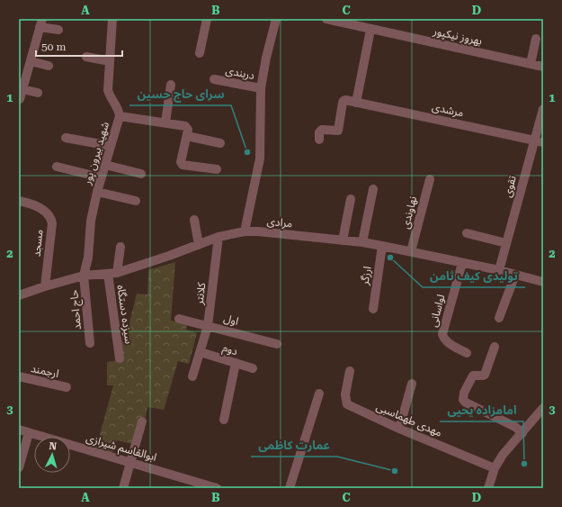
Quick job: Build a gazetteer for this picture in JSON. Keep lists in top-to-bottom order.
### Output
{
  "streets": {
    "street": [
      "بهروز نیکپور",
      "دربندی",
      "مرشدی",
      "شهید بیرون پور",
      "تقوی",
      "نهاوندی",
      "مرادی",
      "مسجد",
      "ارزگر",
      "کلانتر",
      "حاج احمد",
      "لواسانی",
      "سیزده دستگاه",
      "اول",
      "دوم",
      "ارجمند",
      "مهدی طهماسبی",
      "ابوالقاسم شیرازی"
    ]
  },
  "crossings": [
    ["مرشدی", "تقوی"],
    ["شهید بیرون پور", "مرادی"],
    ["شهید بیرون پور", "حاج احمد"],
    ["تقوی", "مرادی"],
    ["نهاوندی", "مرادی"],
    ["مرادی", "مسجد"],
    ["مرادی", "ارزگر"],
    ["مرادی", "کلانتر"],
    ["مرادی", "حاج احمد"],
    ["مرادی", "لواسانی"],
    ["مرادی", "سیزده دستگاه"],
    ["کلانتر", "اول"],
    ["کلانتر", "دوم"]
  ],
  "places": [
    "سرای حاج حسین",
    "تولیدی کیف ثامن",
    "امامزاده یحیی",
    "عمارت کاظمی"
  ],
  "scale_bar": "50 m",
  "north": "top",
  "grid": {
    "columns": [
      "A",
      "B",
      "C",
      "D"
    ],
    "rows": ["1", "2", "3"]
  }
}
